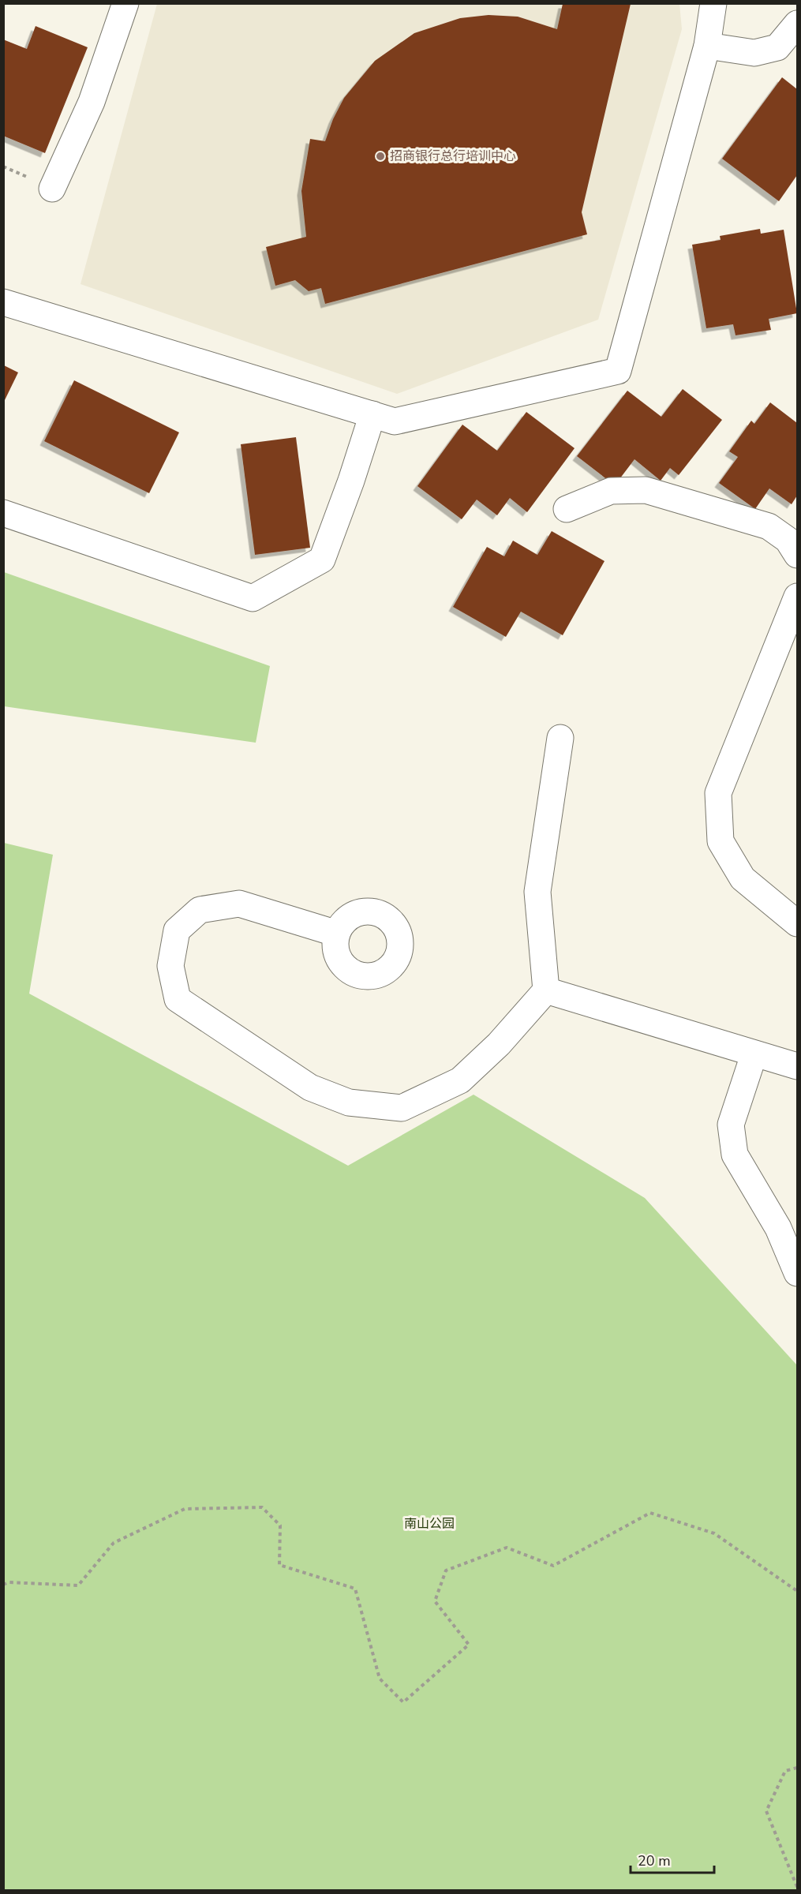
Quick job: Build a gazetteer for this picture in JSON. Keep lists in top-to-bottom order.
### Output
{
  "parks": ["南山公园"],
  "places": ["招商银行总行培训中心"],
  "scale_bar": "20 m"
}
